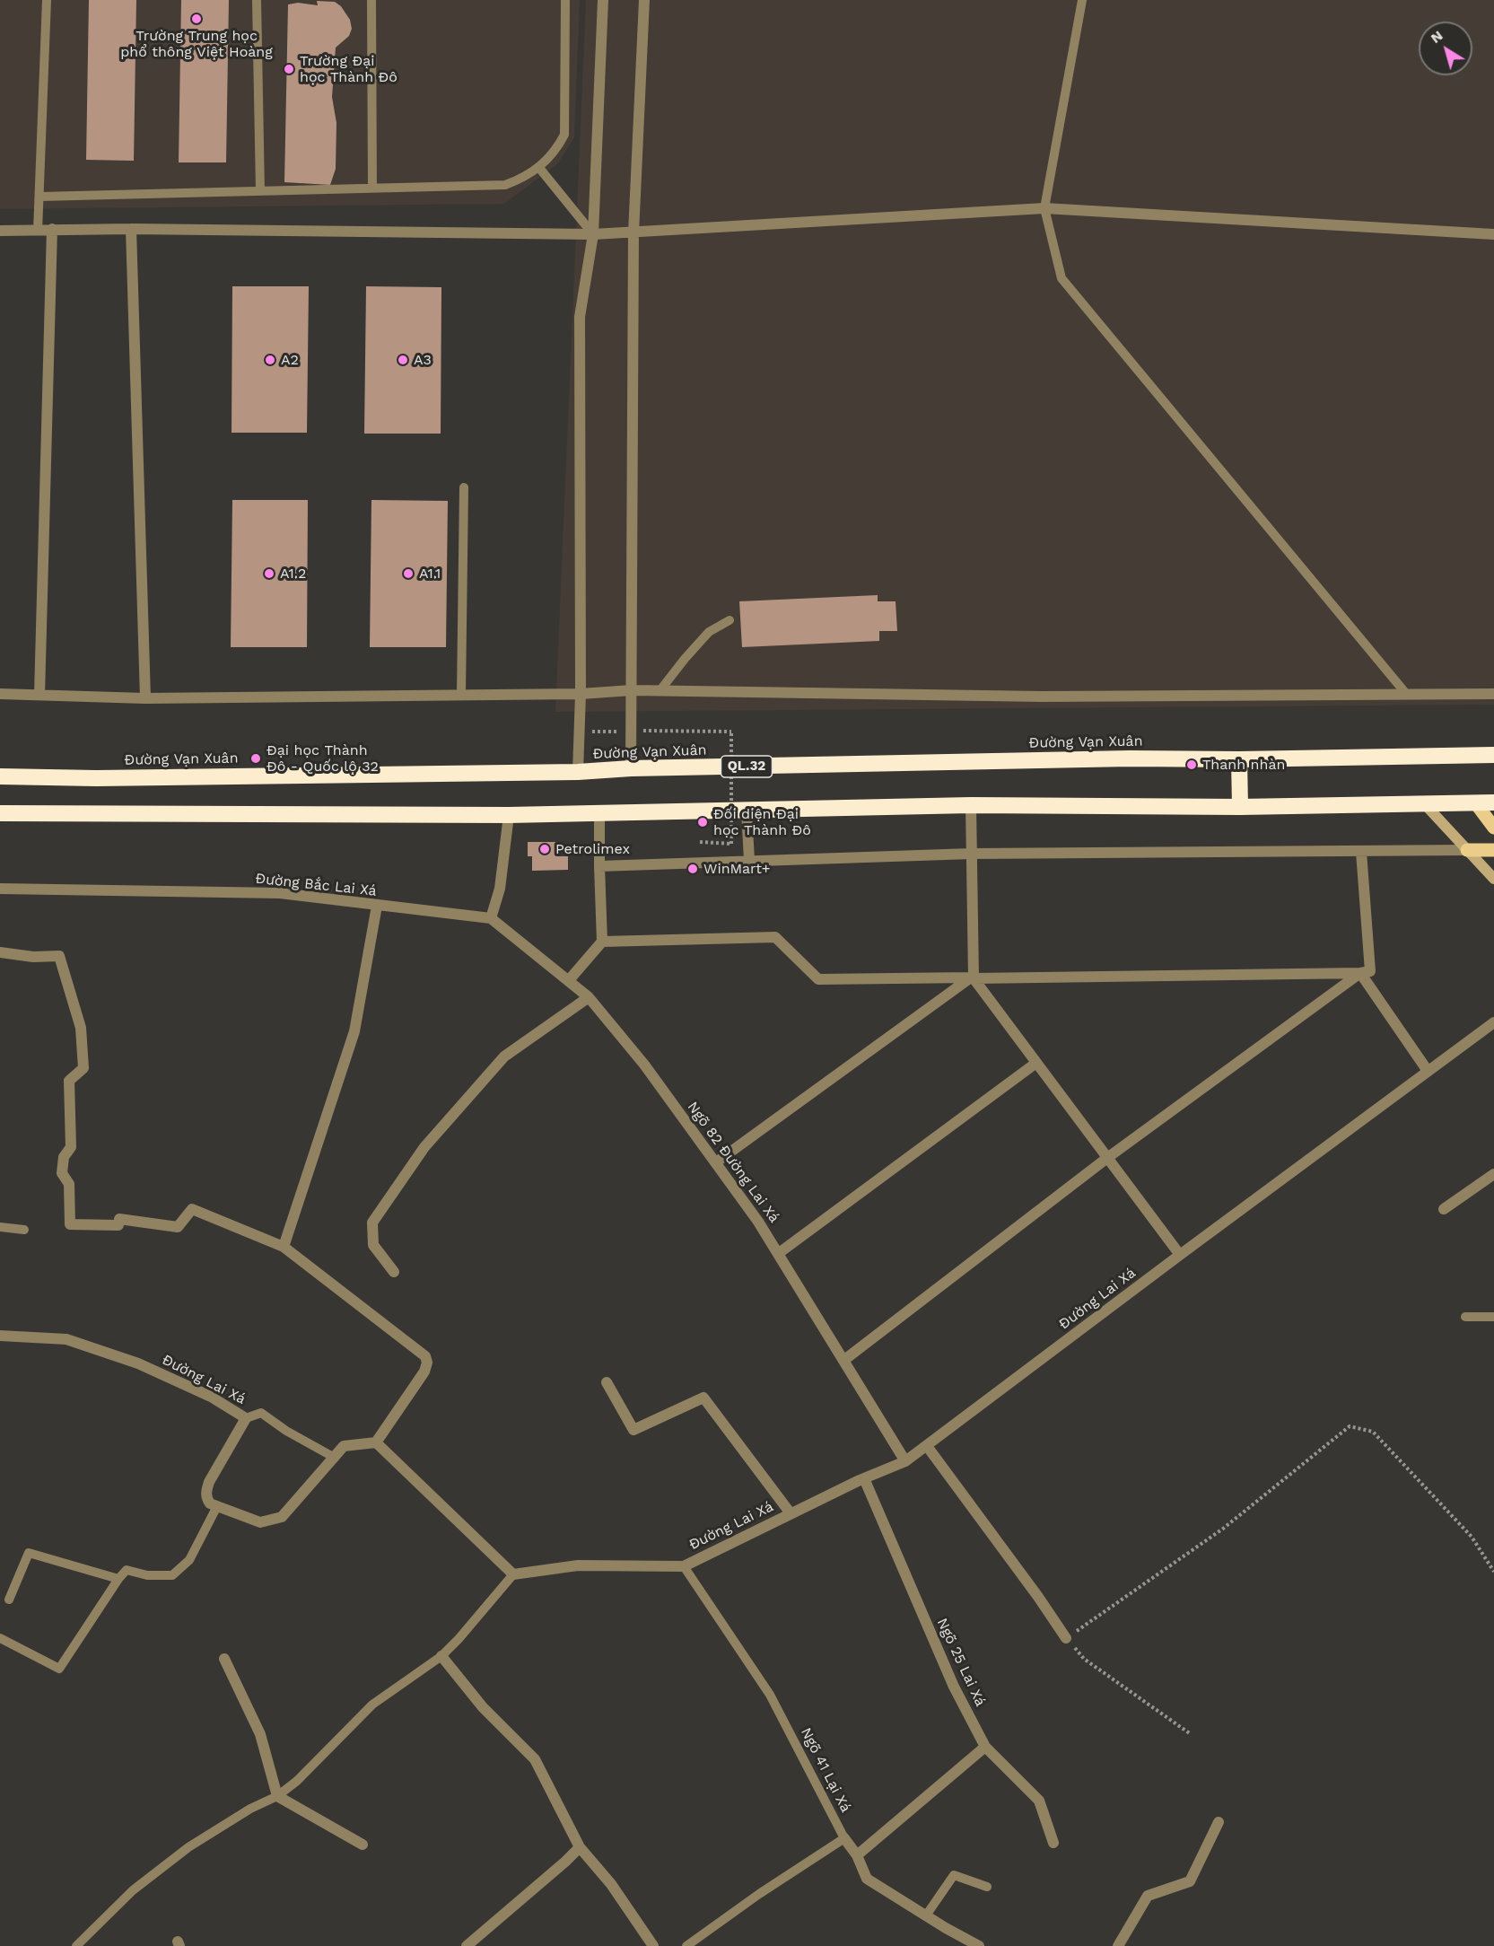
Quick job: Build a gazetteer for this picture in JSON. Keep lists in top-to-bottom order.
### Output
{
  "streets": {
    "highway": ["Đường Vạn Xuân", "QL.32"],
    "street": [
      "Đường Bắc Lai Xá",
      "Ngõ 82 Đường Lai Xá",
      "Đường Lai Xá",
      "Ngõ 25 Lai Xá",
      "Ngõ 41 Lại Xá"
    ]
  },
  "crossings": [
    ["Đường Bắc Lai Xá", "Ngõ 82 Đường Lai Xá"],
    ["Ngõ 82 Đường Lai Xá", "Đường Lai Xá"],
    ["Đường Lai Xá", "Ngõ 25 Lai Xá"],
    ["Đường Lai Xá", "Ngõ 41 Lại Xá"]
  ],
  "places": [
    "Trường Trung học phổ thông Việt Hoàng",
    "Trường Đại học Thành Đô",
    "A2",
    "A3",
    "A1.2",
    "A1.1",
    "Đại học Thành Đô - Quốc lộ 32",
    "Thanh nhàn",
    "Đối diện Đại học Thành Đô",
    "Petrolimex",
    "WinMart+"
  ],
  "north": "top left"
}
